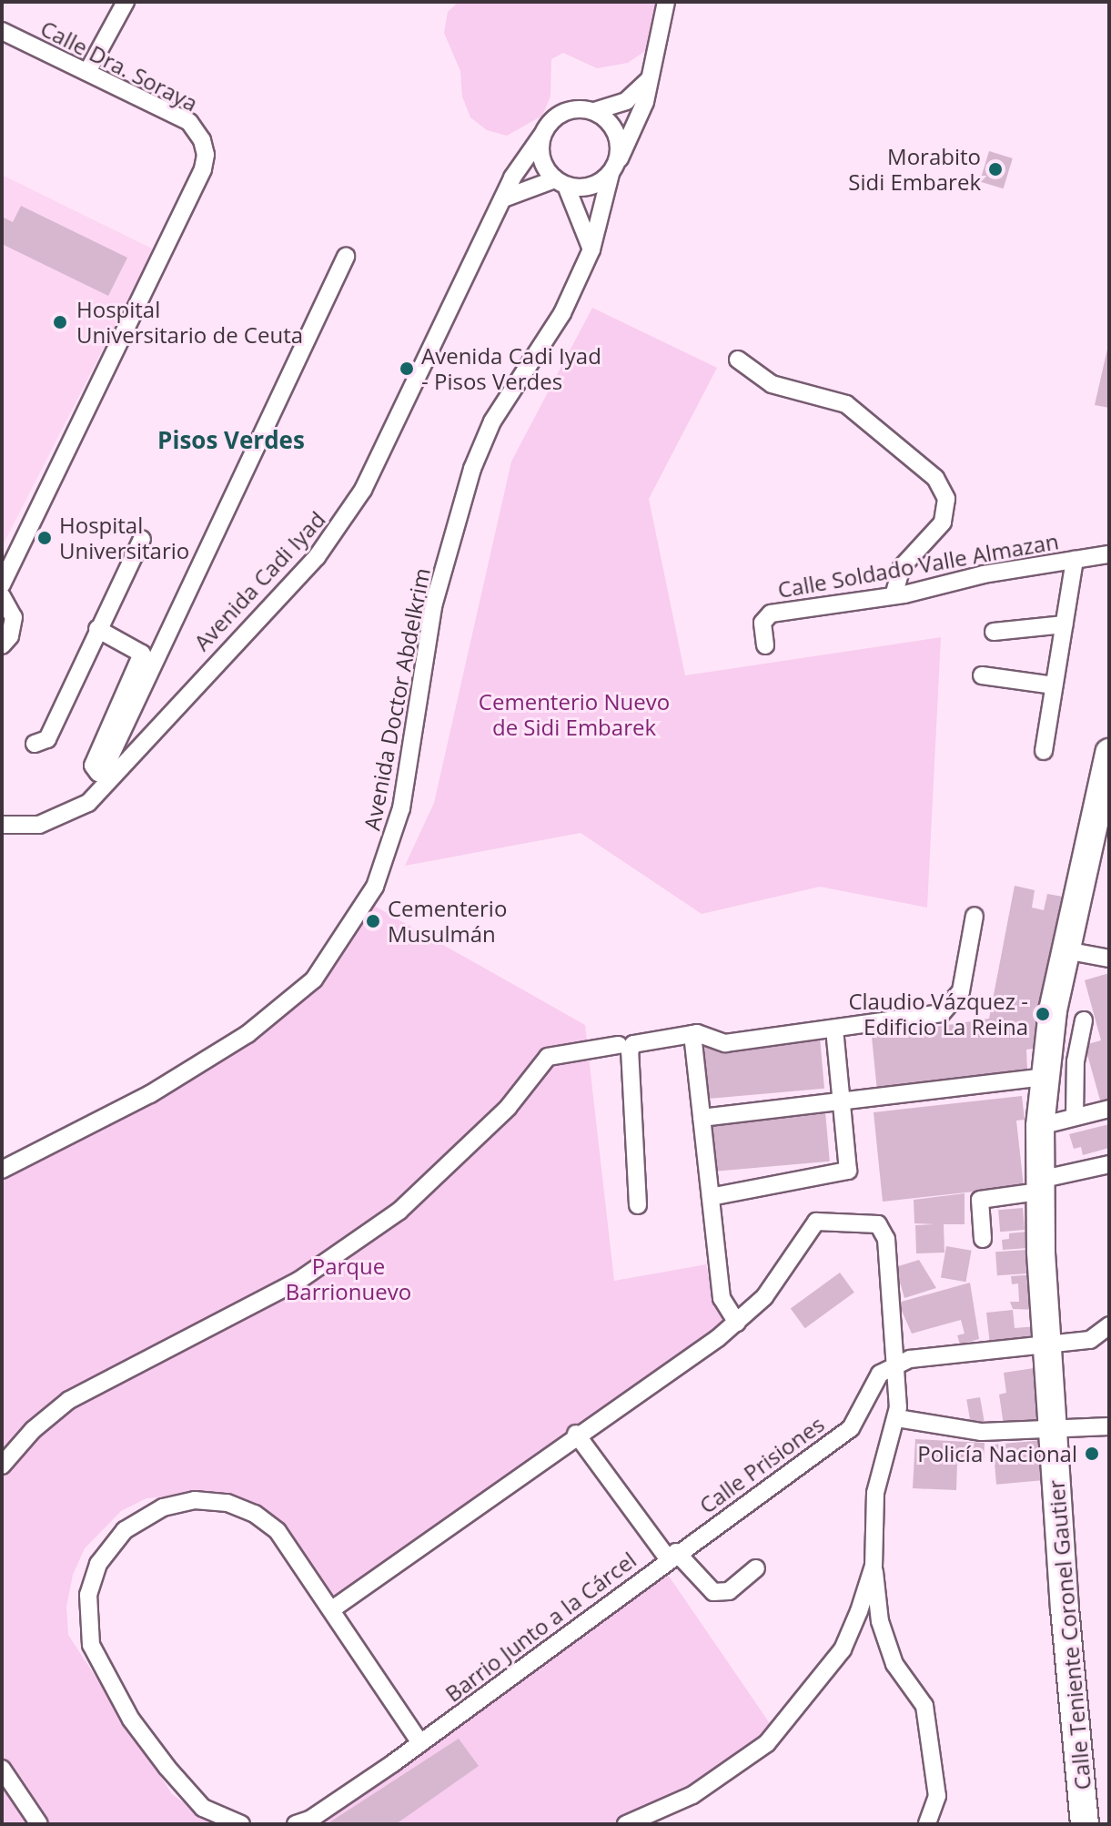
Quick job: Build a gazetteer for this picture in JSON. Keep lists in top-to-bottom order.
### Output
{
  "streets": {
    "main road": ["Calle Teniente Coronel Gautier"],
    "street": [
      "Calle Dra. Soraya",
      "Calle Soldado Valle Almazan",
      "Avenida Cadi Iyad",
      "Avenida Doctor Abdelkrim",
      "Calle Prisiones",
      "Barrio Junto a la Cárcel"
    ]
  },
  "crossings": [
    ["Avenida Cadi Iyad", "Avenida Doctor Abdelkrim"],
    ["Calle Prisiones", "Barrio Junto a la Cárcel"]
  ],
  "districts": ["Pisos Verdes"],
  "parks": ["Cementerio Nuevo de Sidi Embarek", "Parque Barrionuevo"],
  "places": [
    "Morabito Sidi Embarek",
    "Hospital Universitario de Ceuta",
    "Avenida Cadi Iyad - Pisos Verdes",
    "Hospital Universitario",
    "Cementerio Musulmán",
    "Claudio Vázquez - Edificio La Reina",
    "Policía Nacional"
  ]
}
